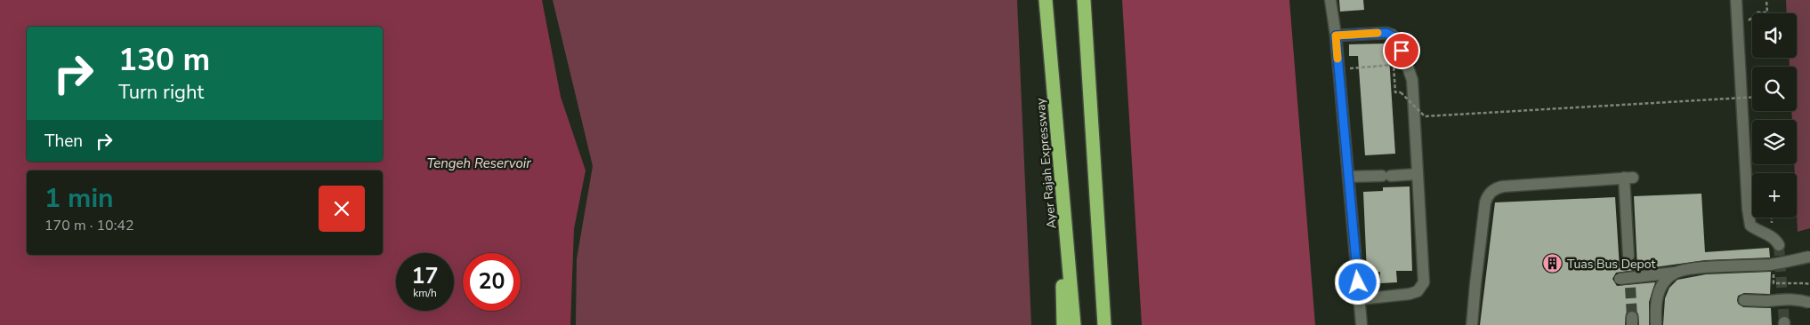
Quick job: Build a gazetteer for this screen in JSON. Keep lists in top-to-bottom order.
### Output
{
  "streets": {
    "highway": ["Ayer Rajah Expressway"]
  },
  "water": ["Tengeh Reservoir"],
  "places": {
    "building": ["Tuas Bus Depot"]
  },
  "page": {
    "map_buttons": "+",
    "turn": ["130 m", "Turn right"],
    "then": "Then",
    "heading": ["1 min", "170 m · 10:42"],
    "speed": "17 km/h",
    "limit": "20"
  }
}
